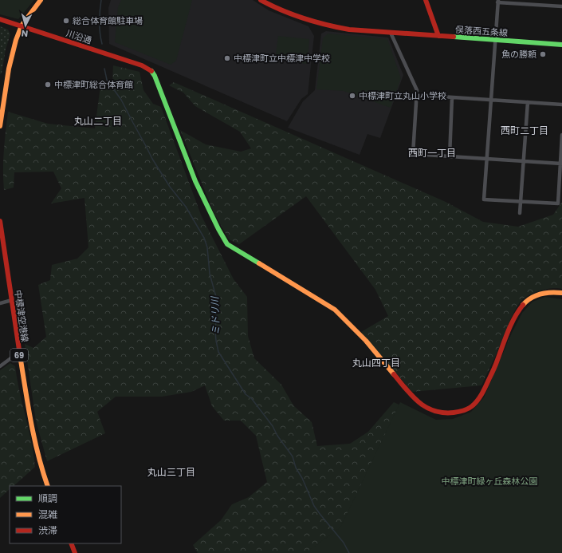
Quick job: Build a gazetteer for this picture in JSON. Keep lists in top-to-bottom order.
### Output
{
  "streets": {
    "street": [
      "俣落西五条線",
      "川沿通",
      "中標津空港線",
      "69"
    ]
  },
  "districts": [
    "丸山二丁目",
    "西町二丁目",
    "西町一丁目",
    "丸山四丁目",
    "丸山三丁目"
  ],
  "water": ["ミドリ川"],
  "parks": ["中標津町緑ヶ丘森林公園"],
  "places": [
    "総合体育館駐車場",
    "魚の勝頼",
    "中標津町立中標津中学校",
    "中標津町総合体育館",
    "中標津町立丸山小学校"
  ],
  "legend": ["順調", "混雑", "渋滞"],
  "north": "bottom"
}
